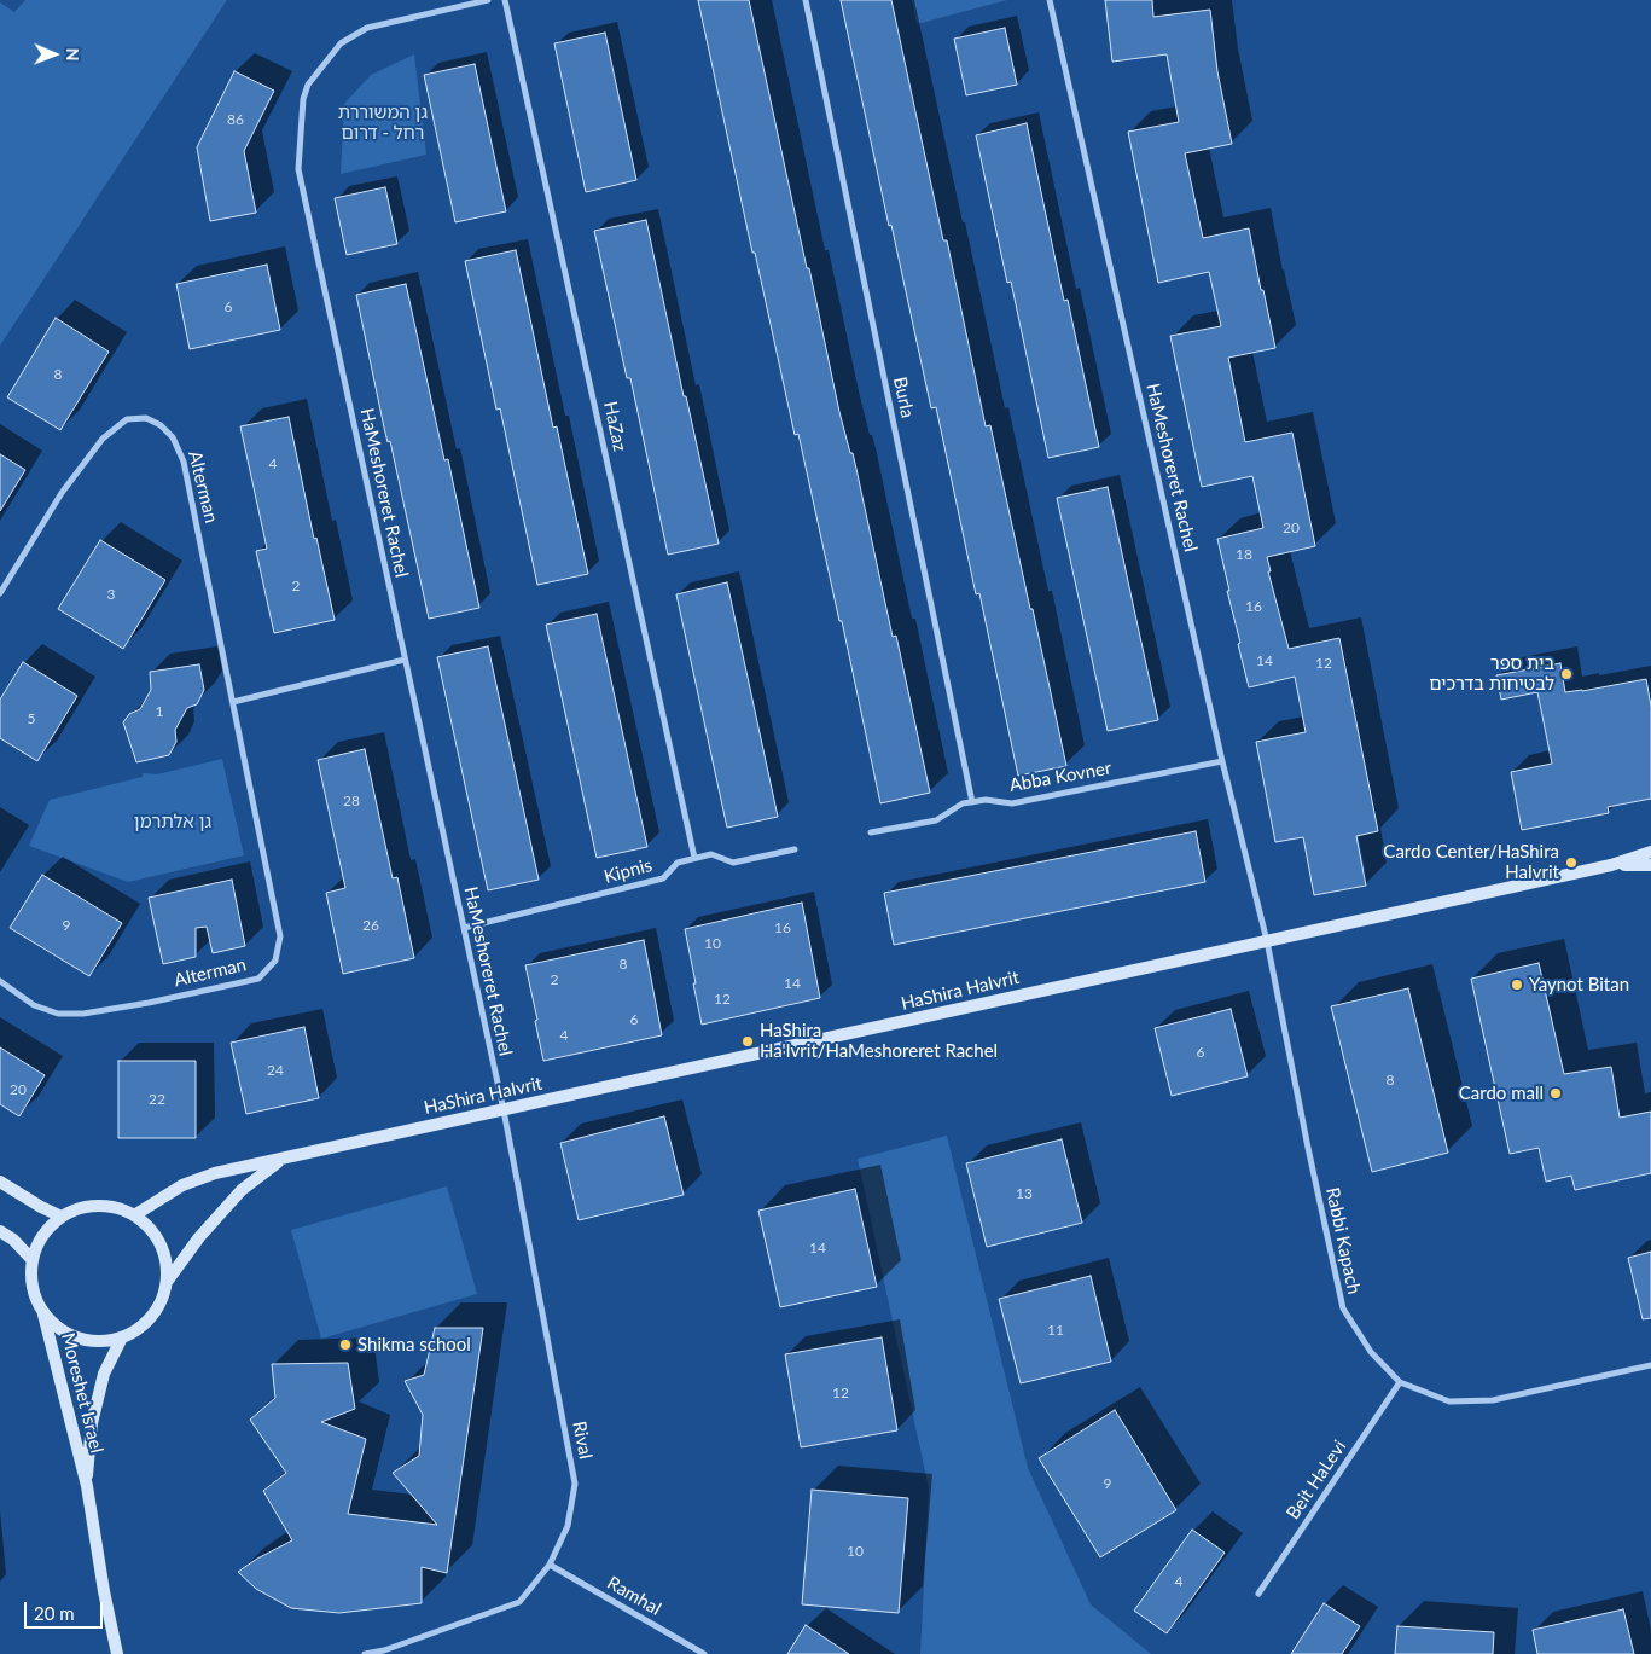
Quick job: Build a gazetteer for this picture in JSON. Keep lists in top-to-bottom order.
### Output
{
  "streets": {
    "street": [
      "Burla",
      "HaZaz",
      "HaMeshoreret Rachel",
      "Alterman",
      "Abba Kovner",
      "Kipnis",
      "HaShira HaIvrit",
      "Rabbi Kapach",
      "Moreshet Israel",
      "Rival",
      "Beit HaLevi",
      "Ramhal"
    ]
  },
  "crossings": [
    ["Burla", "Abba Kovner"],
    ["HaZaz", "Kipnis"],
    ["HaMeshoreret Rachel", "Abba Kovner"],
    ["HaMeshoreret Rachel", "Kipnis"],
    ["HaMeshoreret Rachel", "HaShira HaIvrit"],
    ["HaMeshoreret Rachel", "Rabbi Kapach"],
    ["HaMeshoreret Rachel", "Rival"],
    ["HaShira HaIvrit", "Rabbi Kapach"],
    ["HaShira HaIvrit", "Moreshet Israel"],
    ["HaShira HaIvrit", "Rival"],
    ["Rabbi Kapach", "Beit HaLevi"],
    ["Rival", "Ramhal"]
  ],
  "parks": ["גן המשוררת רחל - דרום", "גן אלתרמן"],
  "places": [
    "בית ספר לבטיחות בדרכים",
    "Cardo Center/HaShira HaIvrit",
    "Yaynot Bitan",
    "HaShira Ha'Ivrit/HaMeshoreret Rachel",
    "Cardo mall",
    "Shikma school"
  ],
  "house_numbers": [
    "86",
    "6",
    "8",
    "4",
    "20",
    "18",
    "2",
    "3",
    "16",
    "14",
    "12",
    "1",
    "5",
    "28",
    "9",
    "26",
    "16",
    "10",
    "8",
    "2",
    "14",
    "12",
    "6",
    "4",
    "6",
    "24",
    "8",
    "20",
    "22",
    "13",
    "14",
    "11",
    "12",
    "9",
    "10",
    "4"
  ],
  "scale_bar": "20 m",
  "north": "right"
}
